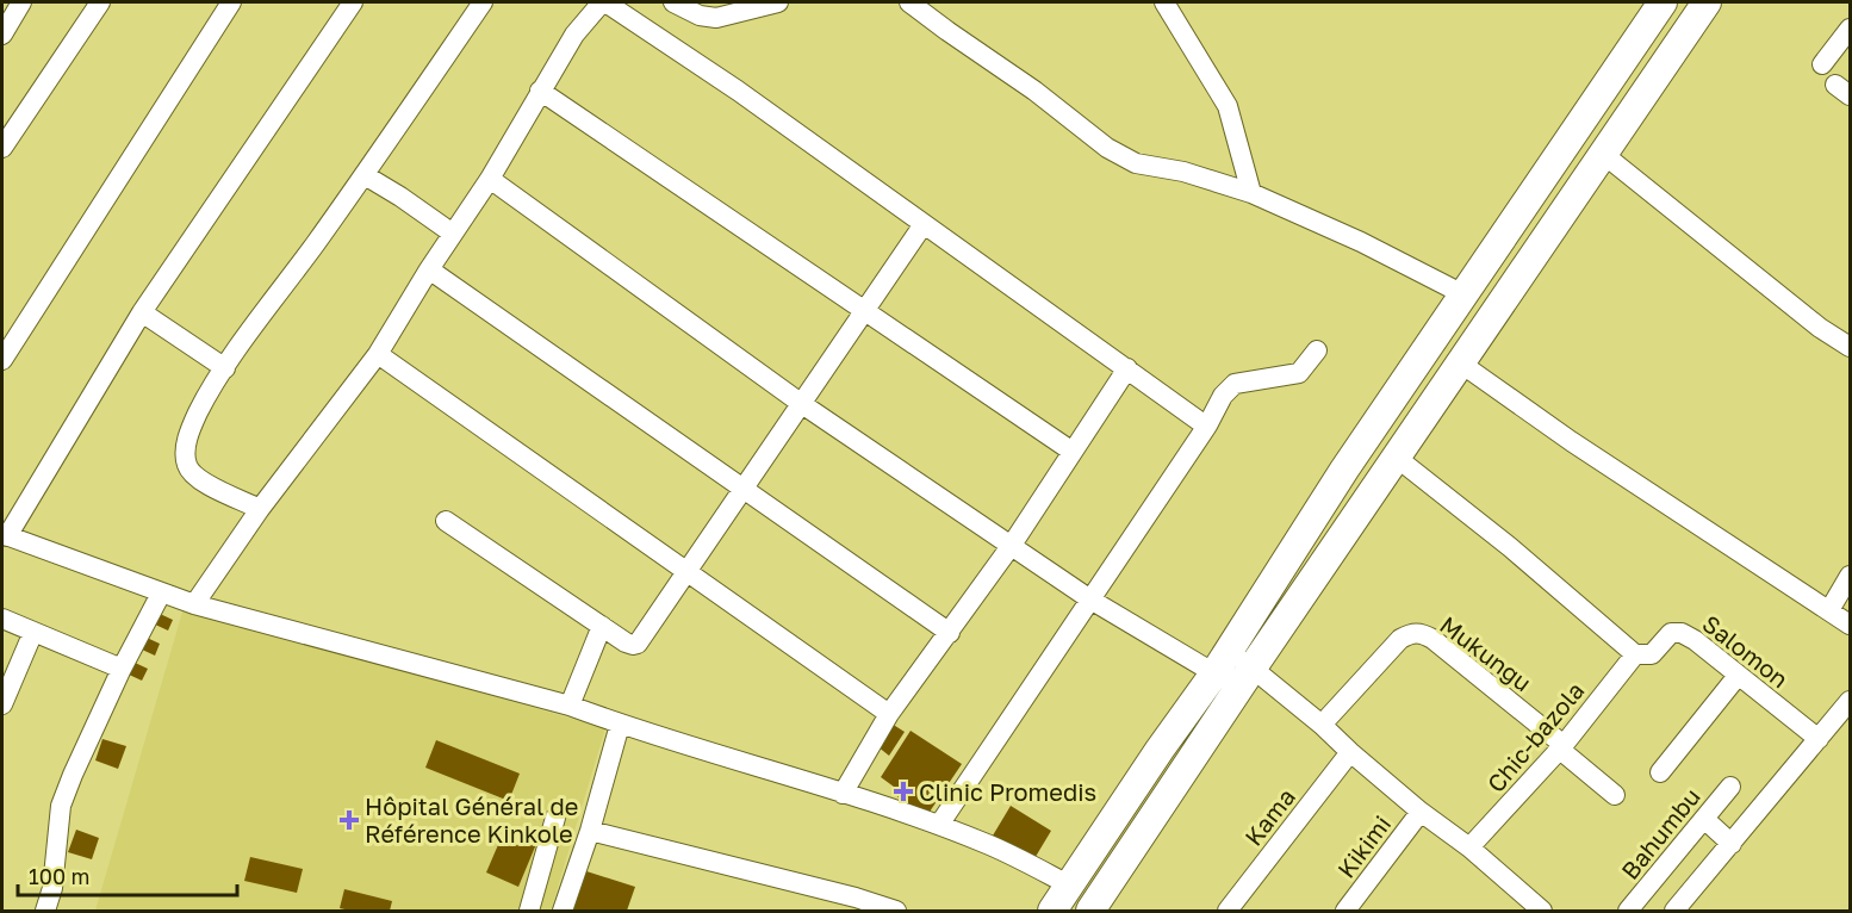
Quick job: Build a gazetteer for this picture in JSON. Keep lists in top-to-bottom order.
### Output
{
  "streets": {
    "street": [
      "Salomon",
      "Mukungu",
      "Chic-bazola",
      "Kama",
      "Bahumbu",
      "Kikimi"
    ]
  },
  "crossings": [
    ["Salomon", "Chic-bazola"],
    ["Mukungu", "Chic-bazola"]
  ],
  "places": {
    "health": ["Clinic Promedis", "Hôpital Général de Référence Kinkole"]
  },
  "scale_bar": "100 m"
}
